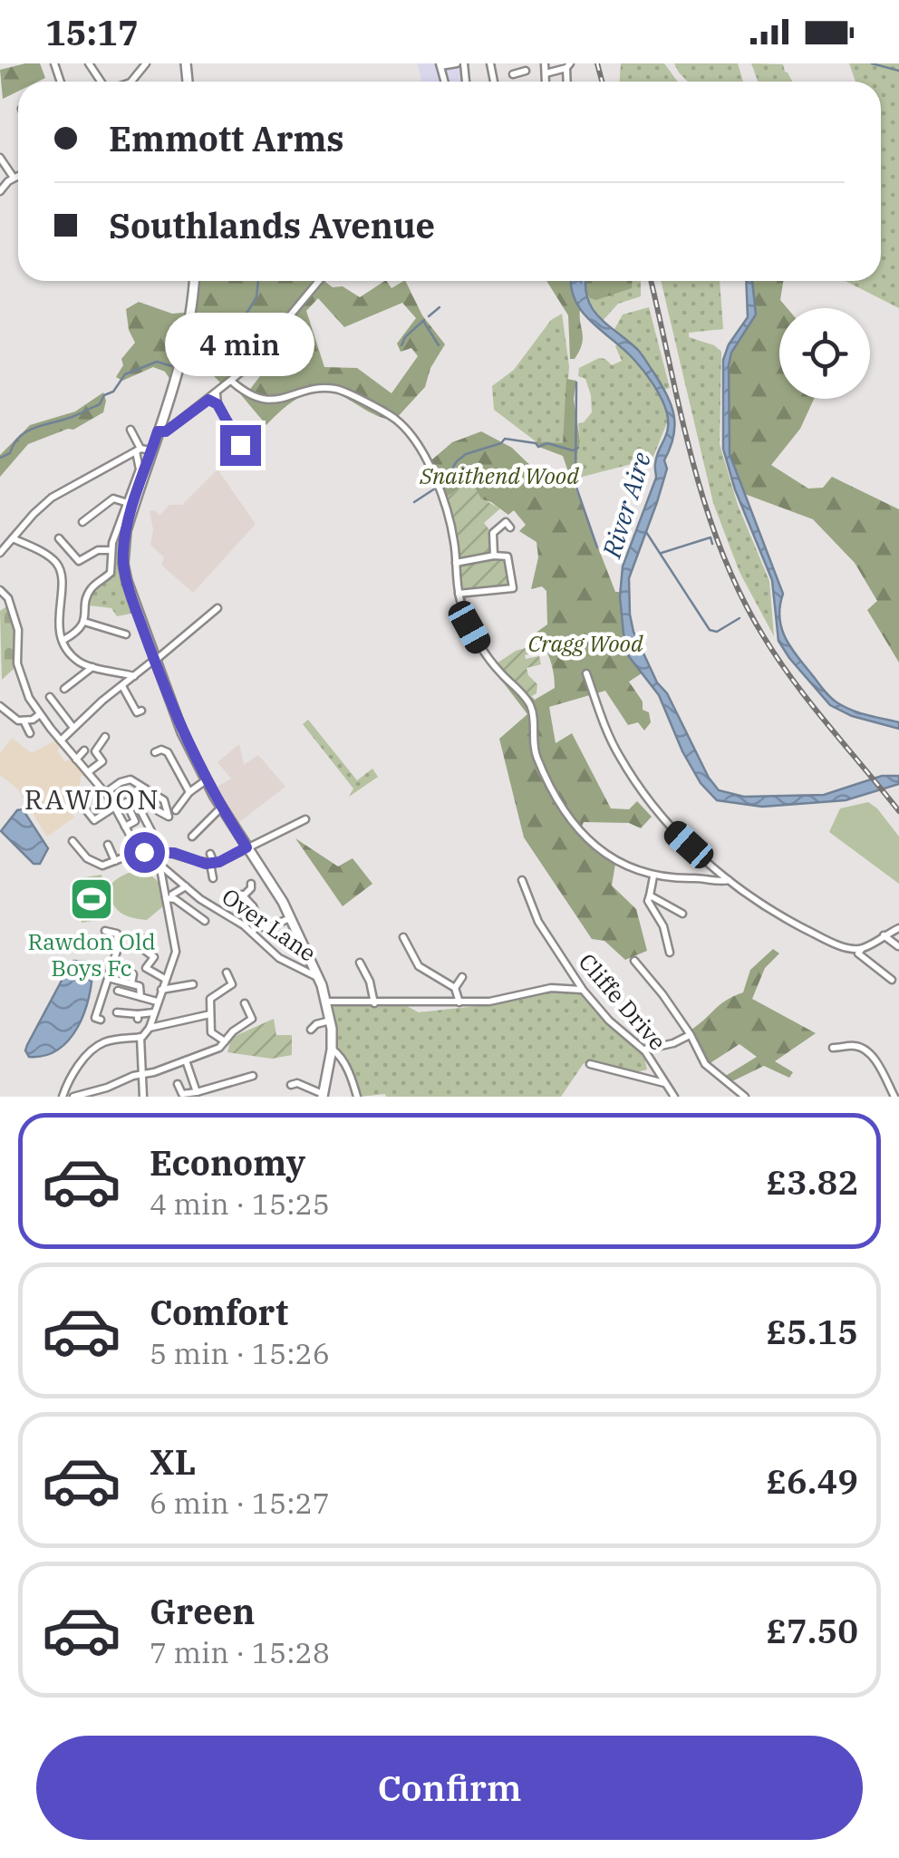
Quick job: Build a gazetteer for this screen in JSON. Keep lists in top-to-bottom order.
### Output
{
  "streets": {
    "street": ["Over Lane", "Cliffe Drive"]
  },
  "districts": ["RAWDON"],
  "water": ["River Aire"],
  "parks": ["Snaithend Wood", "Cragg Wood"],
  "places": {
    "sports": ["Rawdon Old Boys Fc"]
  },
  "page": {
    "status": "15:17",
    "banner": ["Emmott Arms", "Southlands Avenue"],
    "bubble": "4 min",
    "list": [
      {
        "name": "Economy",
        "note": "4 min · 15:25",
        "value": "£3.82"
      },
      {
        "name": "Comfort",
        "note": "5 min · 15:26",
        "value": "£5.15"
      },
      {
        "name": "XL",
        "note": "6 min · 15:27",
        "value": "£6.49"
      },
      {
        "name": "Green",
        "note": "7 min · 15:28",
        "value": "£7.50"
      }
    ],
    "buttons": "Confirm"
  }
}
